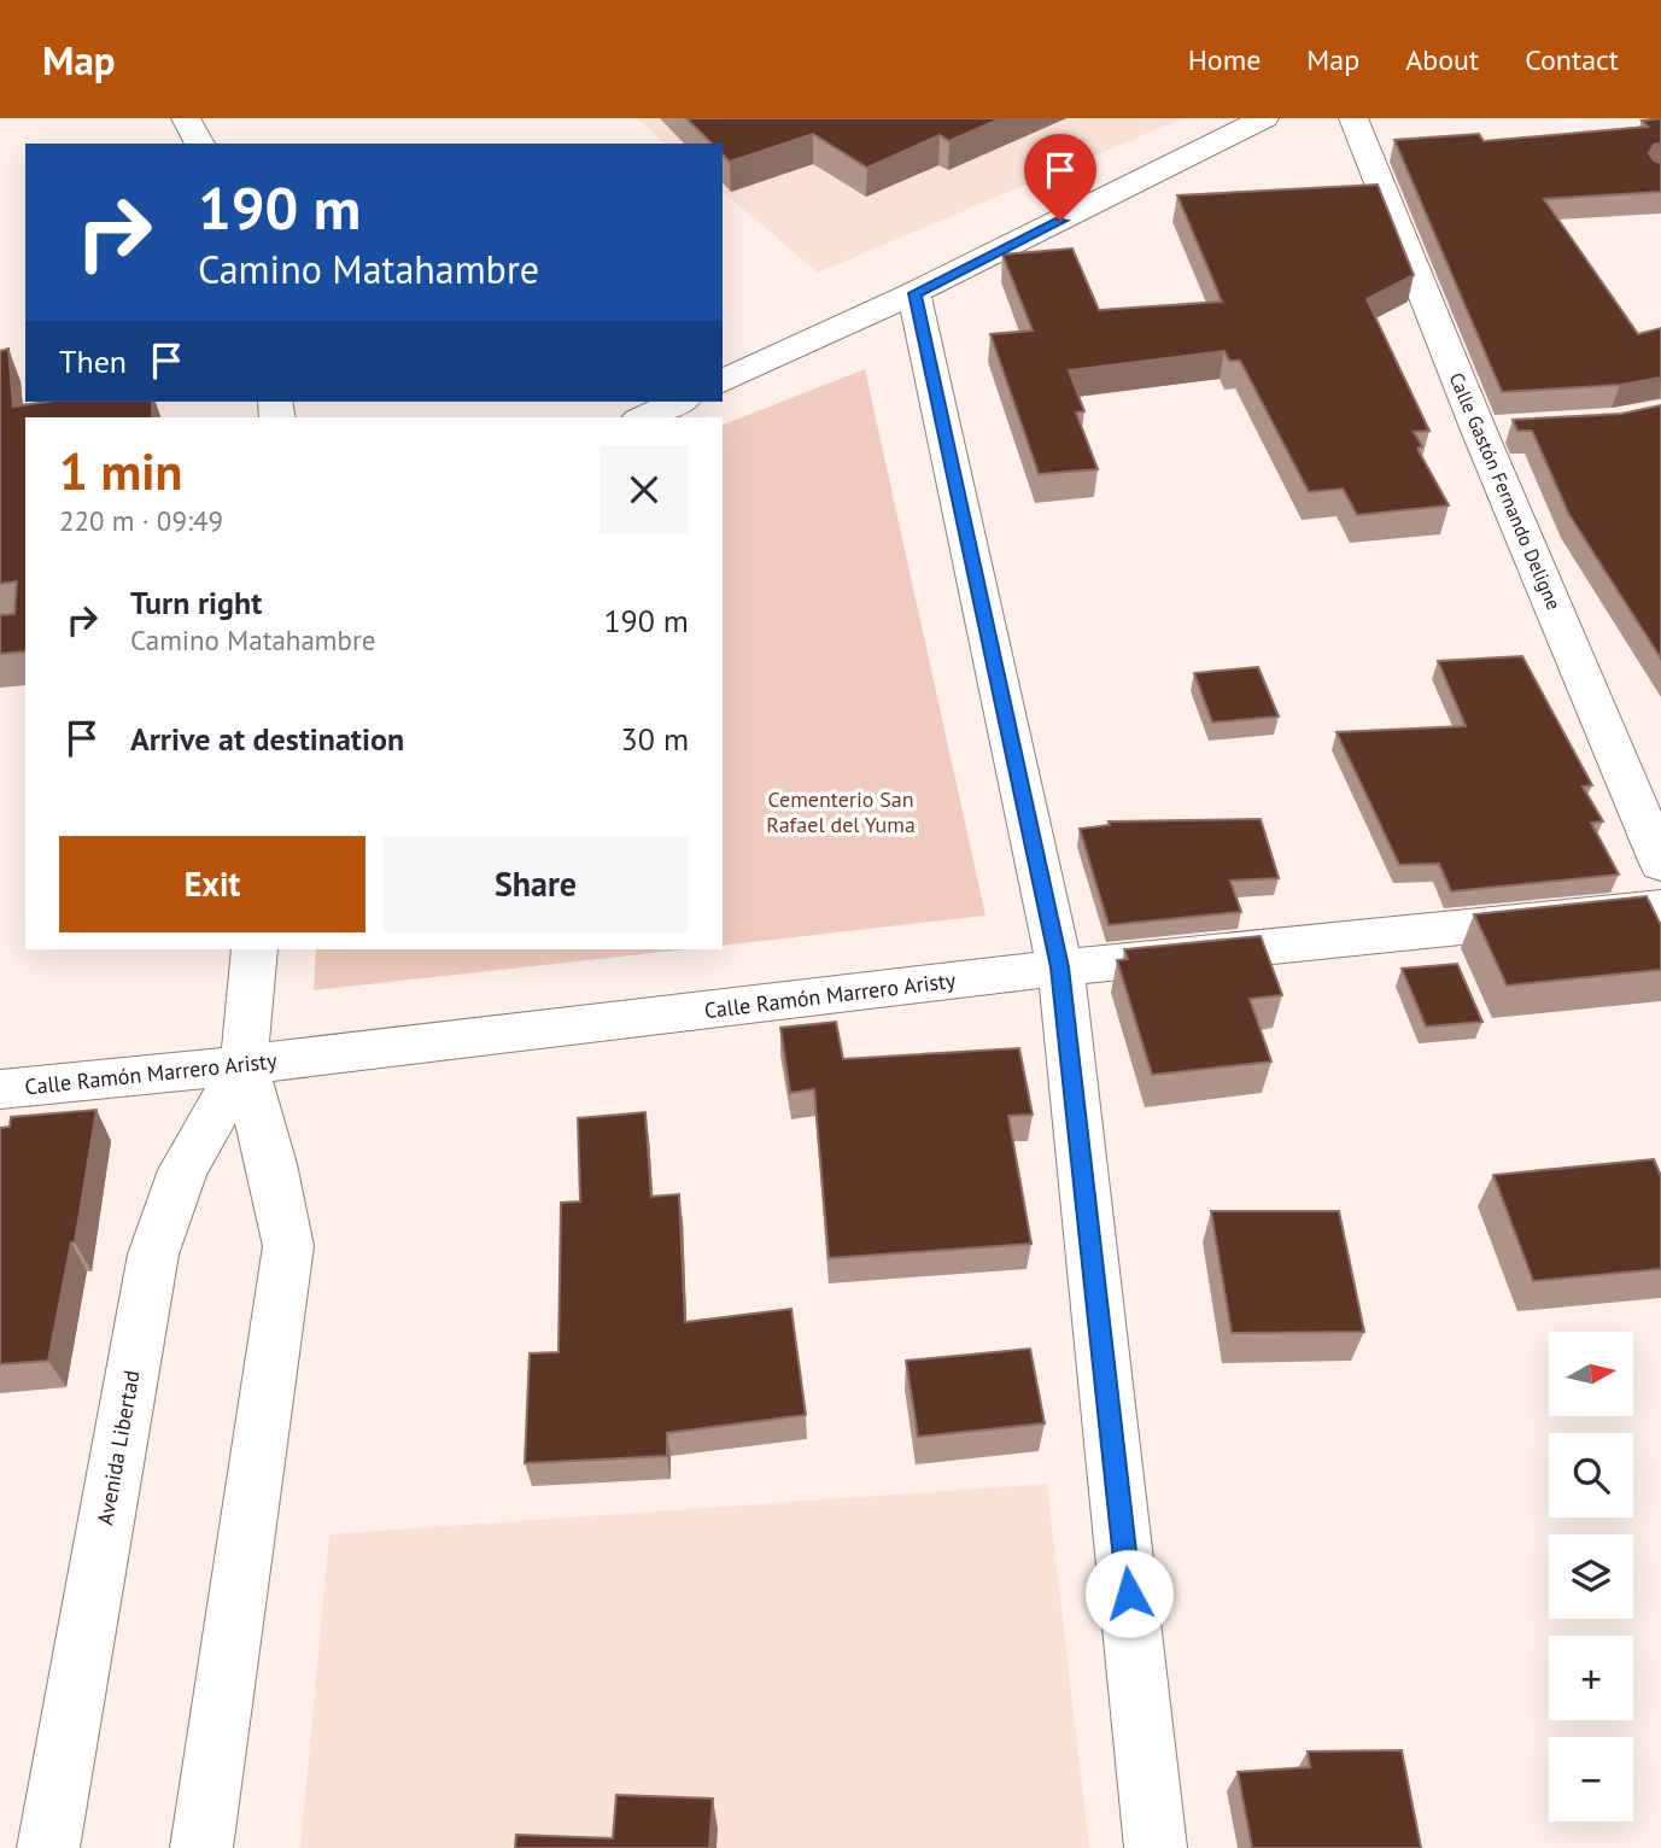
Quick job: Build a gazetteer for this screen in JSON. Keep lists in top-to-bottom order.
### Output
{
  "streets": {
    "street": ["Calle Gastón Fernando Deligne", "Calle Ramón Marrero Aristy", "Avenida Libertad"]
  },
  "crossings": [
    ["Calle Ramón Marrero Aristy", "Avenida Libertad"]
  ],
  "parks": ["Cementerio San Rafael del Yuma"],
  "north": "right",
  "page": {
    "header": "Map",
    "nav": [
      "Home",
      "Map",
      "About",
      "Contact"
    ],
    "turn": ["190 m", "Camino Matahambre"],
    "then": "Then",
    "heading": ["1 min", "220 m · 09:49"],
    "list": [
      {
        "name": "Turn right",
        "note": "Camino Matahambre",
        "value": "190 m"
      },
      {
        "name": "Arrive at destination",
        "value": "30 m"
      }
    ],
    "buttons": ["Exit", "Share"],
    "map_buttons": ["+", "−"]
  }
}
